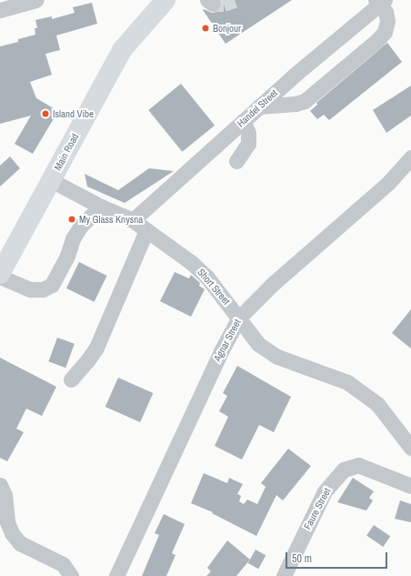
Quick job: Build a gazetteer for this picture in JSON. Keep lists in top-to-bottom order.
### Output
{
  "streets": {
    "highway": ["Main Road"],
    "street": [
      "Handel Street",
      "Short Street",
      "Agnar Street",
      "Faure Street"
    ]
  },
  "crossings": [
    ["Handel Street", "Short Street"],
    ["Main Road", "Short Street"],
    ["Short Street", "Agnar Street"]
  ],
  "places": ["Bonjour", "Island Vibe", "My Glass Knysna"],
  "scale_bar": "50 m"
}
